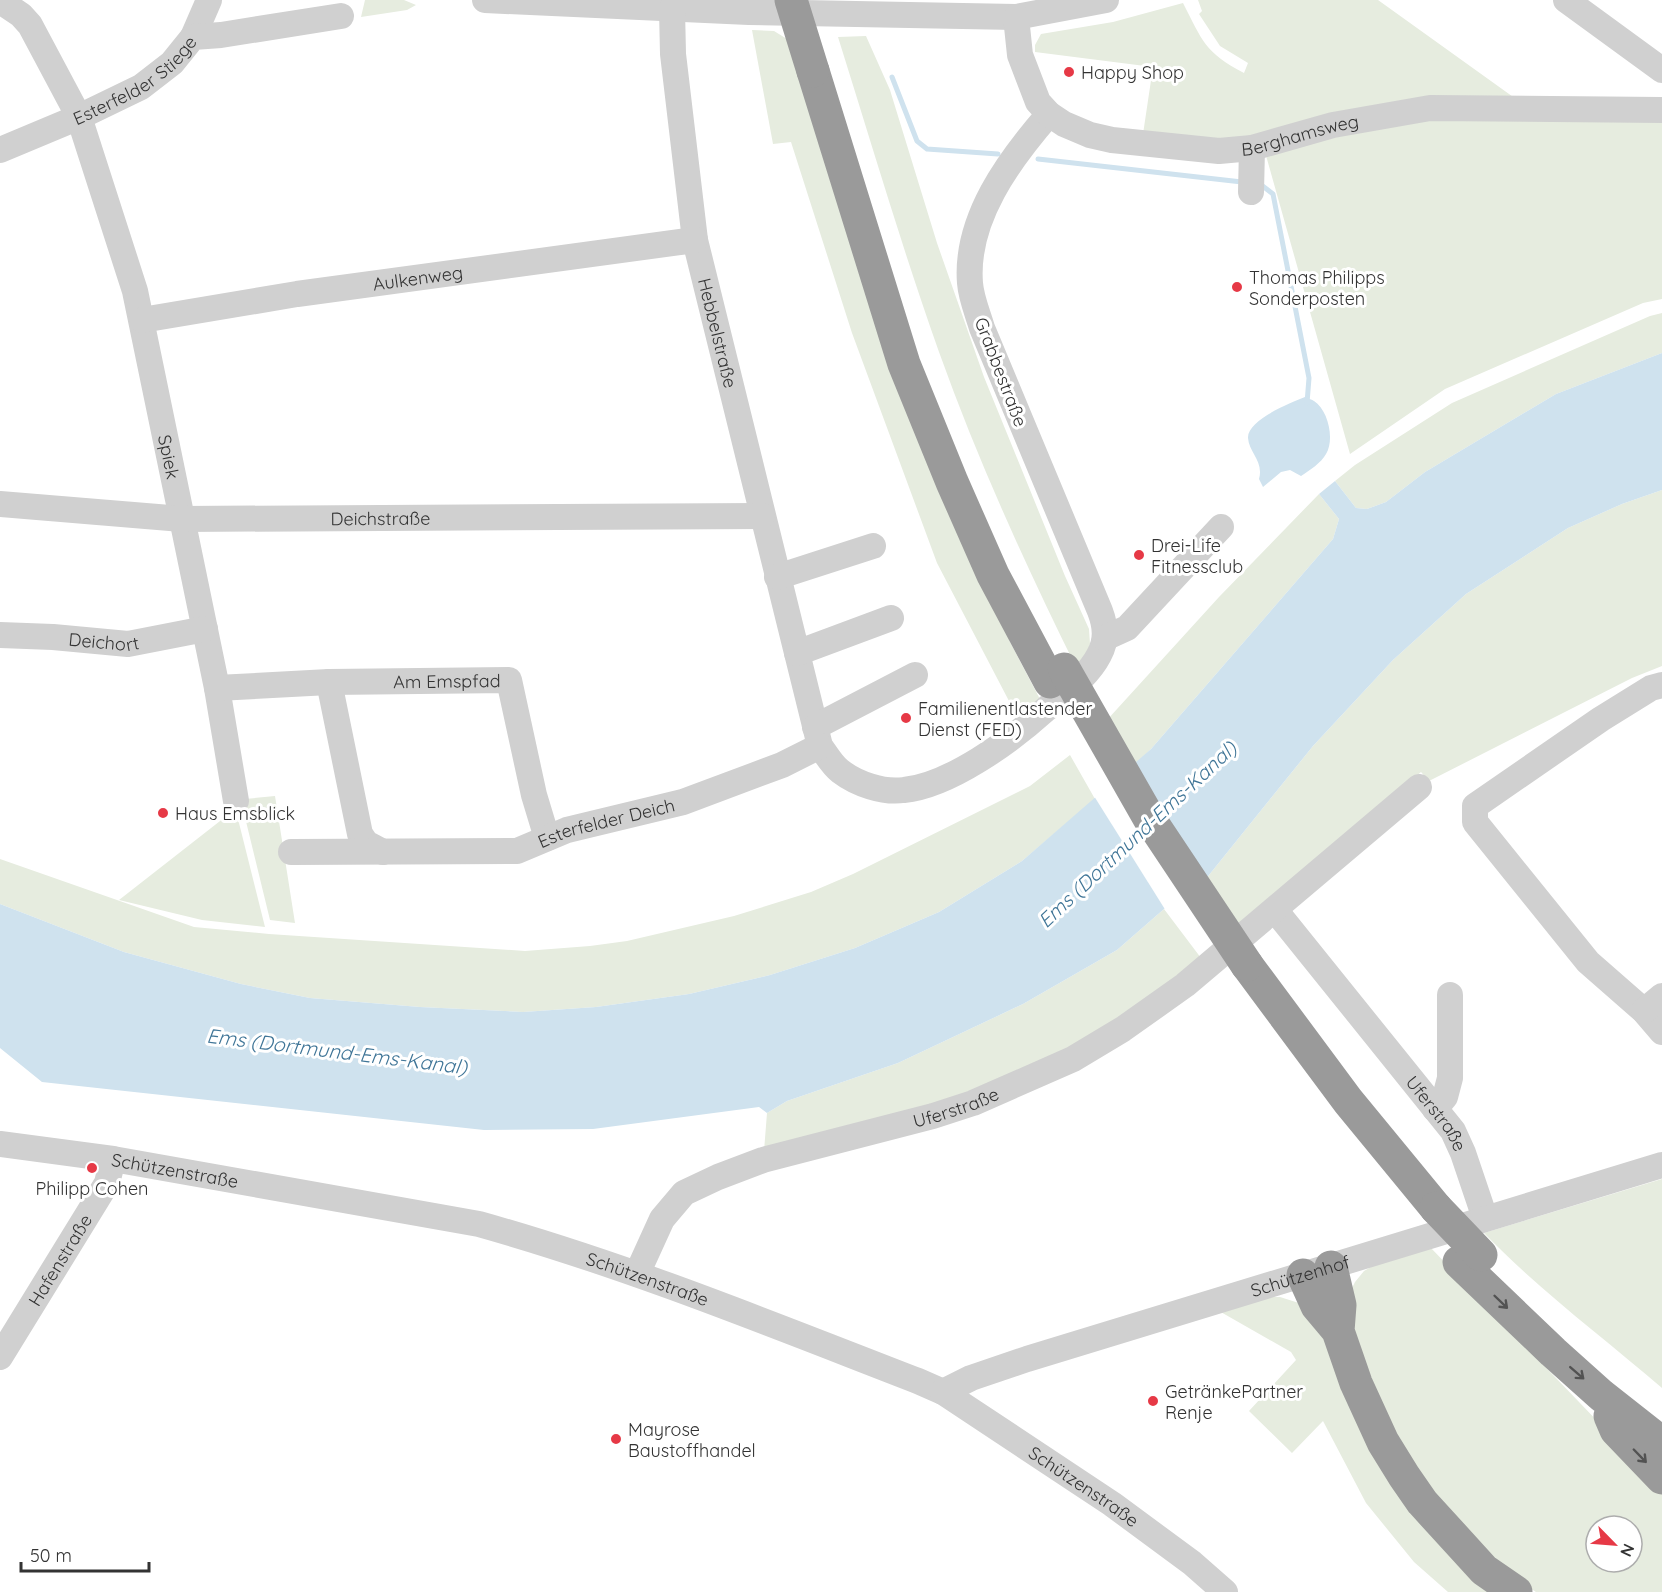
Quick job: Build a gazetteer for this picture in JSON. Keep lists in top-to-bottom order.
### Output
{
  "streets": {
    "street": [
      "Esterfelder Stiege",
      "Berghamsweg",
      "Aulkenweg",
      "Hebbelstraße",
      "Grabbestraße",
      "Spiek",
      "Deichstraße",
      "Deichort",
      "Am Emspfad",
      "Esterfelder Deich",
      "Uferstraße",
      "Schützenstraße",
      "Hafenstraße",
      "Schützenhof"
    ]
  },
  "crossings": [
    ["Esterfelder Stiege", "Spiek"],
    ["Berghamsweg", "Grabbestraße"],
    ["Aulkenweg", "Hebbelstraße"],
    ["Aulkenweg", "Spiek"],
    ["Hebbelstraße", "Deichstraße"],
    ["Hebbelstraße", "Esterfelder Deich"],
    ["Spiek", "Deichstraße"],
    ["Spiek", "Deichort"],
    ["Spiek", "Am Emspfad"],
    ["Am Emspfad", "Esterfelder Deich"],
    ["Uferstraße", "Schützenstraße"],
    ["Uferstraße", "Schützenhof"],
    ["Schützenstraße", "Hafenstraße"],
    ["Schützenstraße", "Schützenhof"]
  ],
  "water": ["Ems (Dortmund-Ems-Kanal)"],
  "places": [
    "Happy Shop",
    "Thomas Philipps Sonderposten",
    "Drei-Life Fitnessclub",
    "Familienentlastender Dienst (FED)",
    "Haus Emsblick",
    "Philipp Cohen",
    "GetränkePartner Renje",
    "Mayrose Baustoffhandel"
  ],
  "scale_bar": "50 m",
  "north": "bottom right"
}
